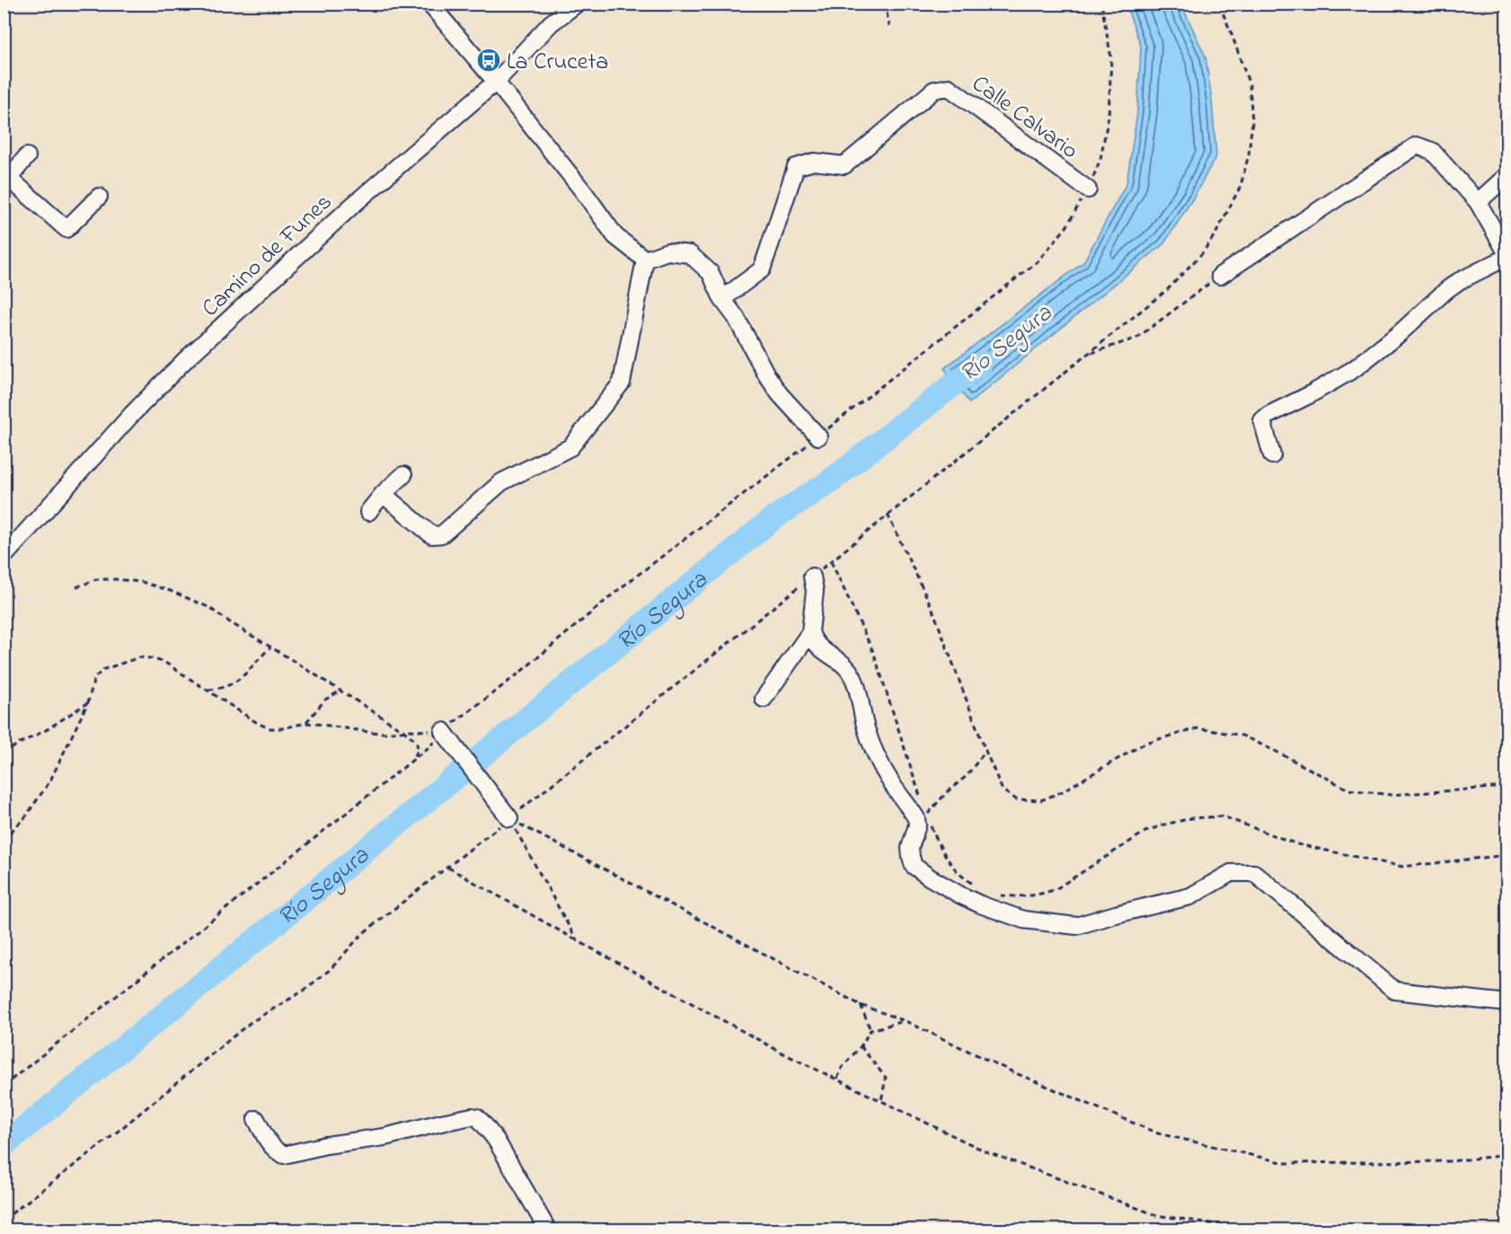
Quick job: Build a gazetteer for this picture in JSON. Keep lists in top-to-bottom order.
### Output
{
  "streets": {
    "street": ["Calle Calvario", "Camino de Funes"]
  },
  "water": ["Río Segura"],
  "places": {
    "bus stop": ["La Cruceta"]
  }
}
